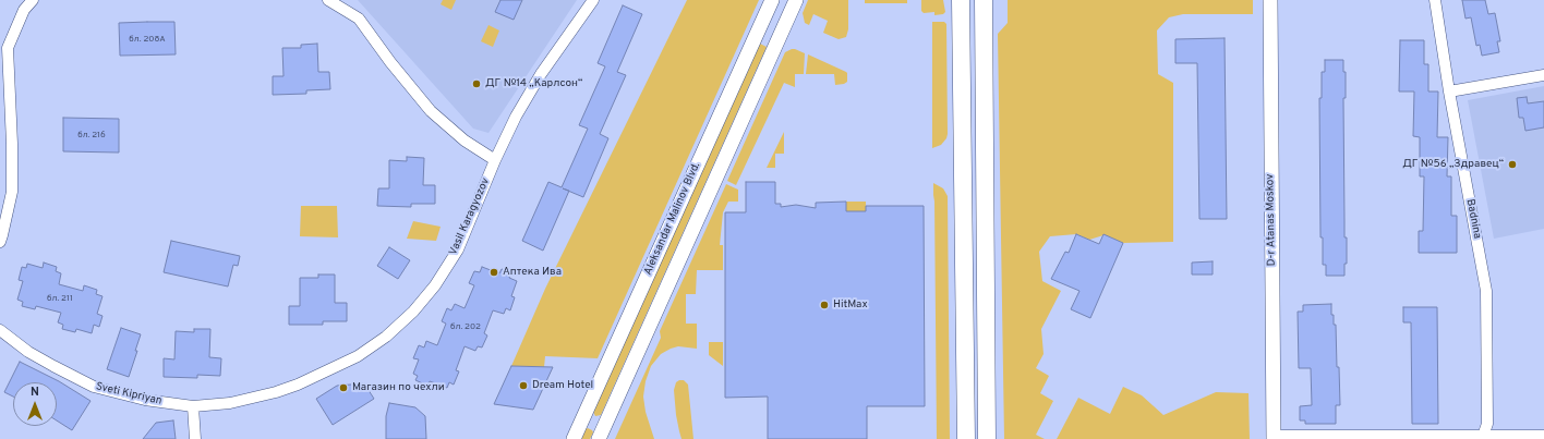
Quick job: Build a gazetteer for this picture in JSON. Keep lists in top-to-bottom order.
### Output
{
  "streets": {
    "street": [
      "Vasil Karagyozov",
      "Aleksandar Malinov Blvd.",
      "Badnina",
      "D-r Atanas Moskov",
      "Sveti Kipriyan"
    ]
  },
  "crossings": [
    ["Vasil Karagyozov", "Sveti Kipriyan"]
  ],
  "places": [
    "ДГ №14 „Карлсон“",
    "ДГ №56 „Здравец“",
    "Аптека Ива",
    "HitMax",
    "Dream Hotel",
    "Магазин по чехли"
  ],
  "house_numbers": [
    "бл. 208А",
    "бл. 216",
    "бл. 211",
    "бл. 202"
  ],
  "north": "top"
}
